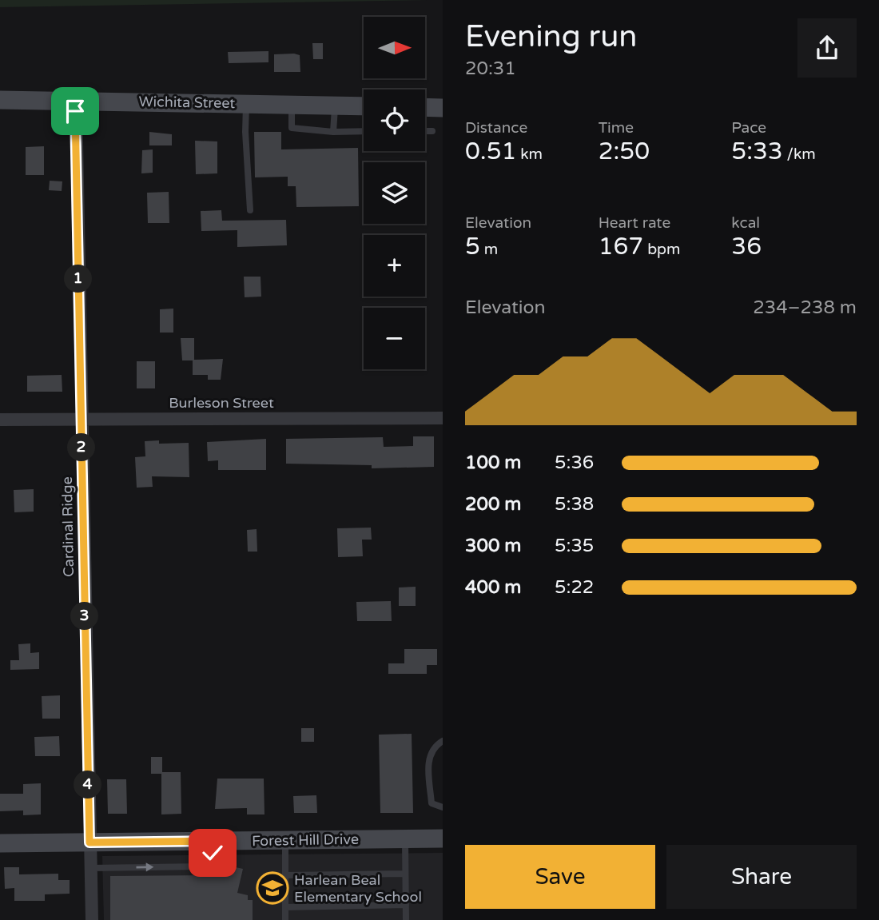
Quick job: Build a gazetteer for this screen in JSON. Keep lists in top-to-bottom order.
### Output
{
  "streets": {
    "street": [
      "Wichita Street",
      "Burleson Street",
      "Cardinal Ridge",
      "Forest Hill Drive"
    ]
  },
  "crossings": [
    ["Wichita Street", "Cardinal Ridge"],
    ["Burleson Street", "Cardinal Ridge"],
    ["Cardinal Ridge", "Forest Hill Drive"]
  ],
  "places": {
    "school or university": ["Harlean Beal Elementary School"]
  },
  "north": "right",
  "page": {
    "heading": ["Evening run", "20:31"],
    "map_buttons": ["+", "−"],
    "stats": [
      ["Distance", "0.51 km"],
      ["Time", "2:50"],
      ["Pace", "5:33 /km"],
      ["Elevation", "5 m"],
      ["Heart rate", "167 bpm"],
      ["kcal", "36"]
    ],
    "pins": [
      "1",
      "2",
      "3",
      "4"
    ],
    "chart": ["Elevation", "234–238 m"],
    "list": [
      {
        "name": "100 m",
        "note": "5:36"
      },
      {
        "name": "200 m",
        "note": "5:38"
      },
      {
        "name": "300 m",
        "note": "5:35"
      },
      {
        "name": "400 m",
        "note": "5:22"
      }
    ],
    "buttons": ["Save", "Share"]
  }
}
